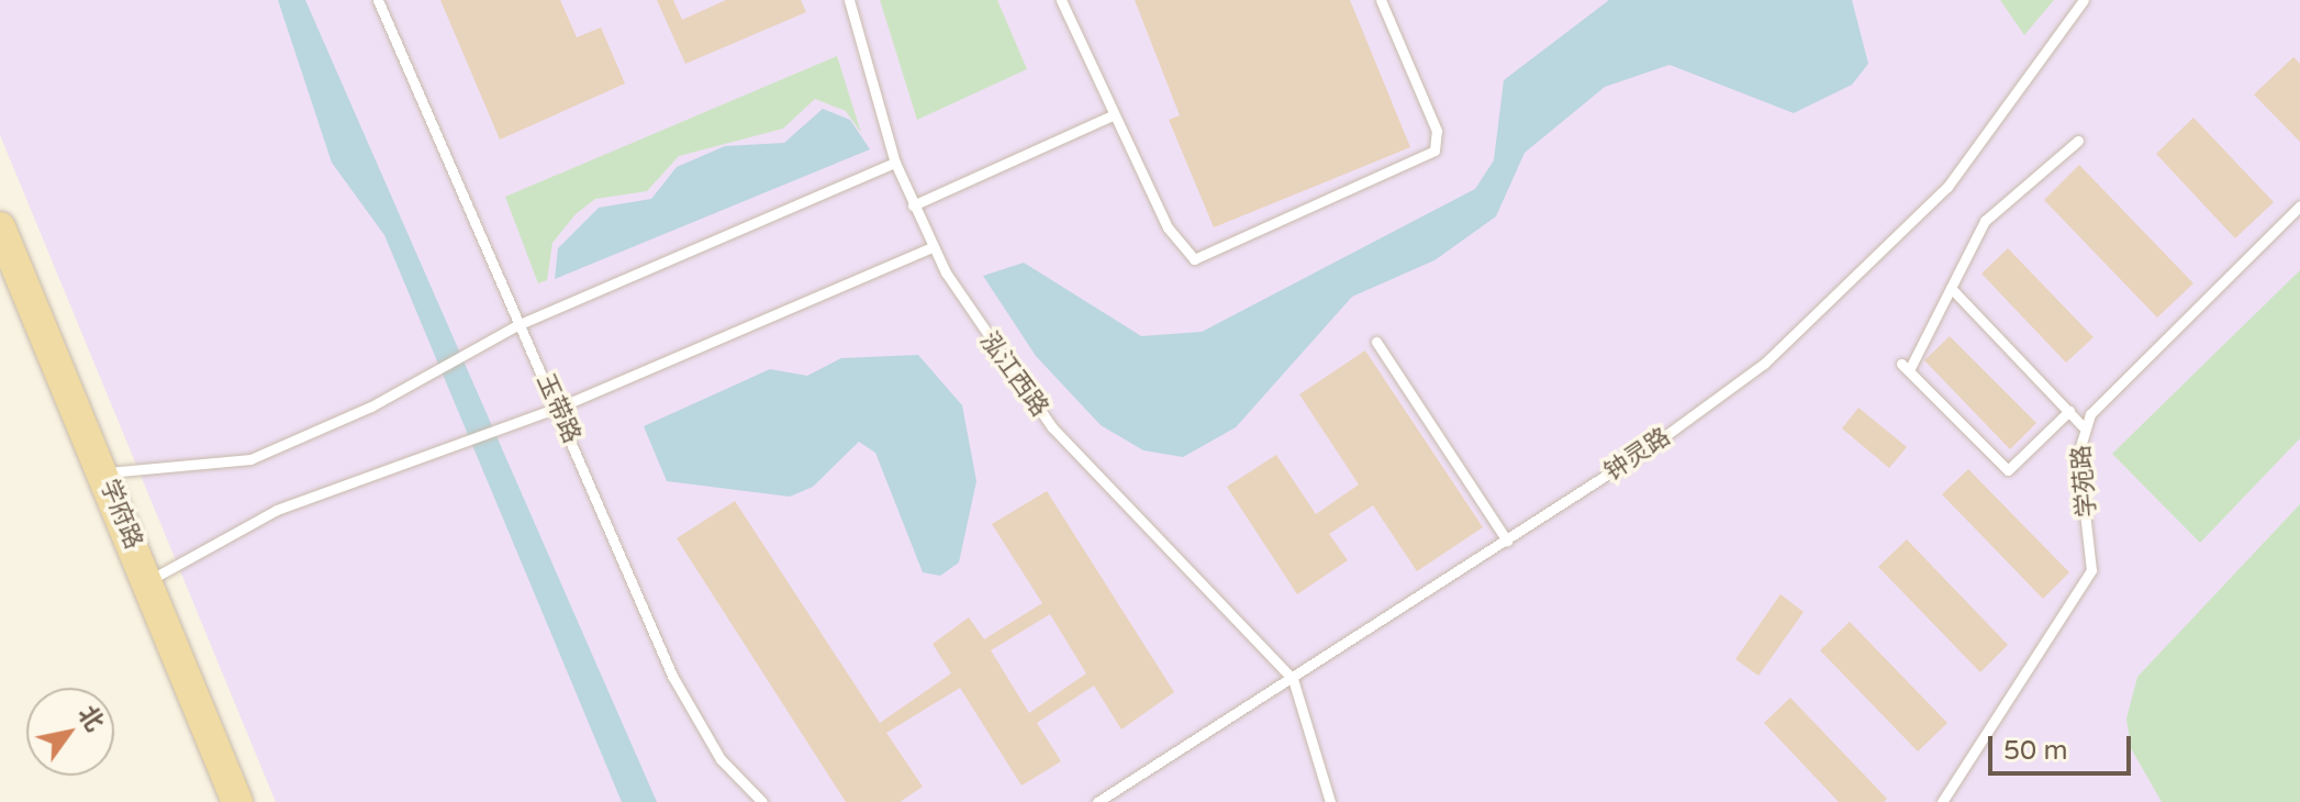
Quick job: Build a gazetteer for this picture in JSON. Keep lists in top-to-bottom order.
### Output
{
  "streets": {
    "main road": ["学府路"],
    "lane": [
      "泓江西路",
      "玉带路",
      "钟灵路",
      "学苑路"
    ]
  },
  "crossings": [
    ["泓江西路", "钟灵路"]
  ],
  "scale_bar": "50 m",
  "north": "top right"
}
